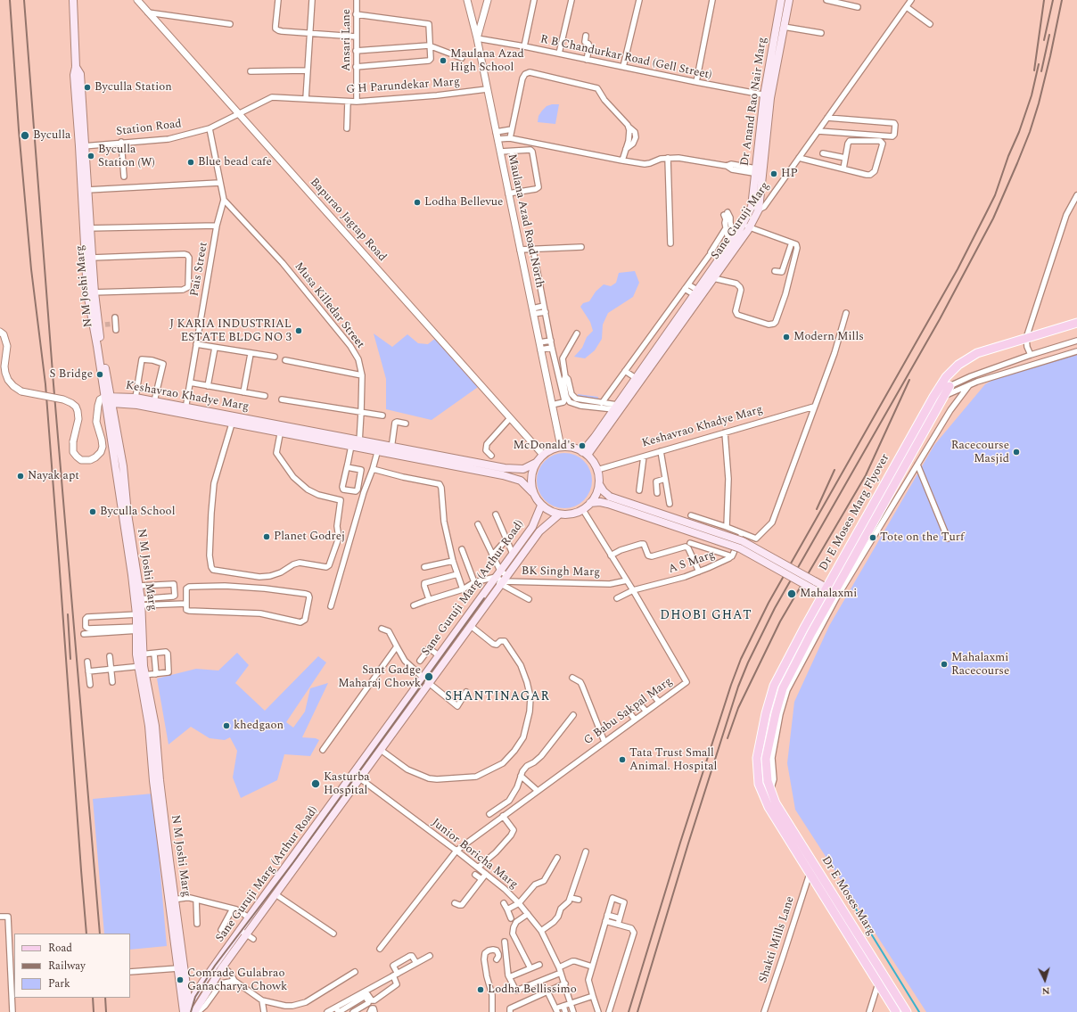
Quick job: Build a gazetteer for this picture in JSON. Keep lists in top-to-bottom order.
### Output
{
  "streets": {
    "main road": [
      "Dr Anand Rao Nair Marg",
      "Sane Guruji Marg",
      "N M Joshi Marg",
      "Keshavrao Khadye Marg",
      "Dr E Moses Marg Flyover",
      "Sane Guruji Marg (Arthur Road)",
      "Dr E Moses Marg"
    ],
    "street": [
      "Ansari Lane",
      "R B Chandurkar Road (Gell Street)",
      "G H Parundekar Marg",
      "Station Road",
      "Bapurao Jagtap Road",
      "Maulana Azad Road North",
      "Pais Street",
      "Musa Killedar Street",
      "A S Marg",
      "BK Singh Marg",
      "G Babu Sakpal Marg",
      "Junior Boricha Marg",
      "Shakti Mills Lane"
    ]
  },
  "crossings": [
    ["Ansari Lane", "G H Parundekar Marg"],
    ["R B Chandurkar Road (Gell Street)", "Dr Anand Rao Nair Marg"],
    ["R B Chandurkar Road (Gell Street)", "Maulana Azad Road North"],
    ["G H Parundekar Marg", "Station Road"],
    ["G H Parundekar Marg", "Bapurao Jagtap Road"],
    ["G H Parundekar Marg", "Maulana Azad Road North"],
    ["Dr Anand Rao Nair Marg", "Sane Guruji Marg"],
    ["Station Road", "Bapurao Jagtap Road"],
    ["Station Road", "N M Joshi Marg"],
    ["Bapurao Jagtap Road", "Maulana Azad Road North"],
    ["Bapurao Jagtap Road", "Sane Guruji Marg"],
    ["Bapurao Jagtap Road", "Keshavrao Khadye Marg"],
    ["Bapurao Jagtap Road", "Sane Guruji Marg (Arthur Road)"],
    ["Bapurao Jagtap Road", "G Babu Sakpal Marg"],
    ["Maulana Azad Road North", "Sane Guruji Marg"],
    ["Maulana Azad Road North", "Keshavrao Khadye Marg"],
    ["Maulana Azad Road North", "Sane Guruji Marg (Arthur Road)"],
    ["Maulana Azad Road North", "G Babu Sakpal Marg"],
    ["Sane Guruji Marg", "Keshavrao Khadye Marg"],
    ["Sane Guruji Marg", "Sane Guruji Marg (Arthur Road)"],
    ["Sane Guruji Marg", "G Babu Sakpal Marg"],
    ["Pais Street", "Musa Killedar Street"],
    ["Pais Street", "Keshavrao Khadye Marg"],
    ["N M Joshi Marg", "Keshavrao Khadye Marg"],
    ["N M Joshi Marg", "Sane Guruji Marg (Arthur Road)"],
    ["Musa Killedar Street", "Keshavrao Khadye Marg"],
    ["Keshavrao Khadye Marg", "Sane Guruji Marg (Arthur Road)"],
    ["Keshavrao Khadye Marg", "G Babu Sakpal Marg"],
    ["Dr E Moses Marg Flyover", "Dr E Moses Marg"],
    ["Dr E Moses Marg Flyover", "Shakti Mills Lane"],
    ["A S Marg", "G Babu Sakpal Marg"],
    ["BK Singh Marg", "Sane Guruji Marg (Arthur Road)"],
    ["BK Singh Marg", "G Babu Sakpal Marg"],
    ["Sane Guruji Marg (Arthur Road)", "G Babu Sakpal Marg"],
    ["Sane Guruji Marg (Arthur Road)", "Junior Boricha Marg"],
    ["G Babu Sakpal Marg", "Junior Boricha Marg"],
    ["Dr E Moses Marg", "Shakti Mills Lane"]
  ],
  "districts": ["DHOBI GHAT", "SHANTINAGAR"],
  "places": [
    "Maulana Azad High School",
    "Byculla Station",
    "Byculla",
    "Byculla Station (W)",
    "Blue bead cafe",
    "HP",
    "Lodha Bellevue",
    "J KARIA INDUSTRIAL ESTATE BLDG NO 3",
    "Modern Mills",
    "S Bridge",
    "McDonald's",
    "Racecourse Masjid",
    "Nayak apt",
    "Byculla School",
    "Planet Godrej",
    "Tote on the Turf",
    "Mahalaxmi",
    "Mahalaxmi Racecourse",
    "Sant Gadge Maharaj Chowk",
    "khedgaon",
    "Tata Trust Small Animal. Hospital",
    "Kasturba Hospital",
    "Comrade Gulabrao Ganacharya Chowk",
    "Lodha Bellissimo"
  ],
  "legend": ["Road", "Railway", "Park"],
  "north": "bottom"
}
